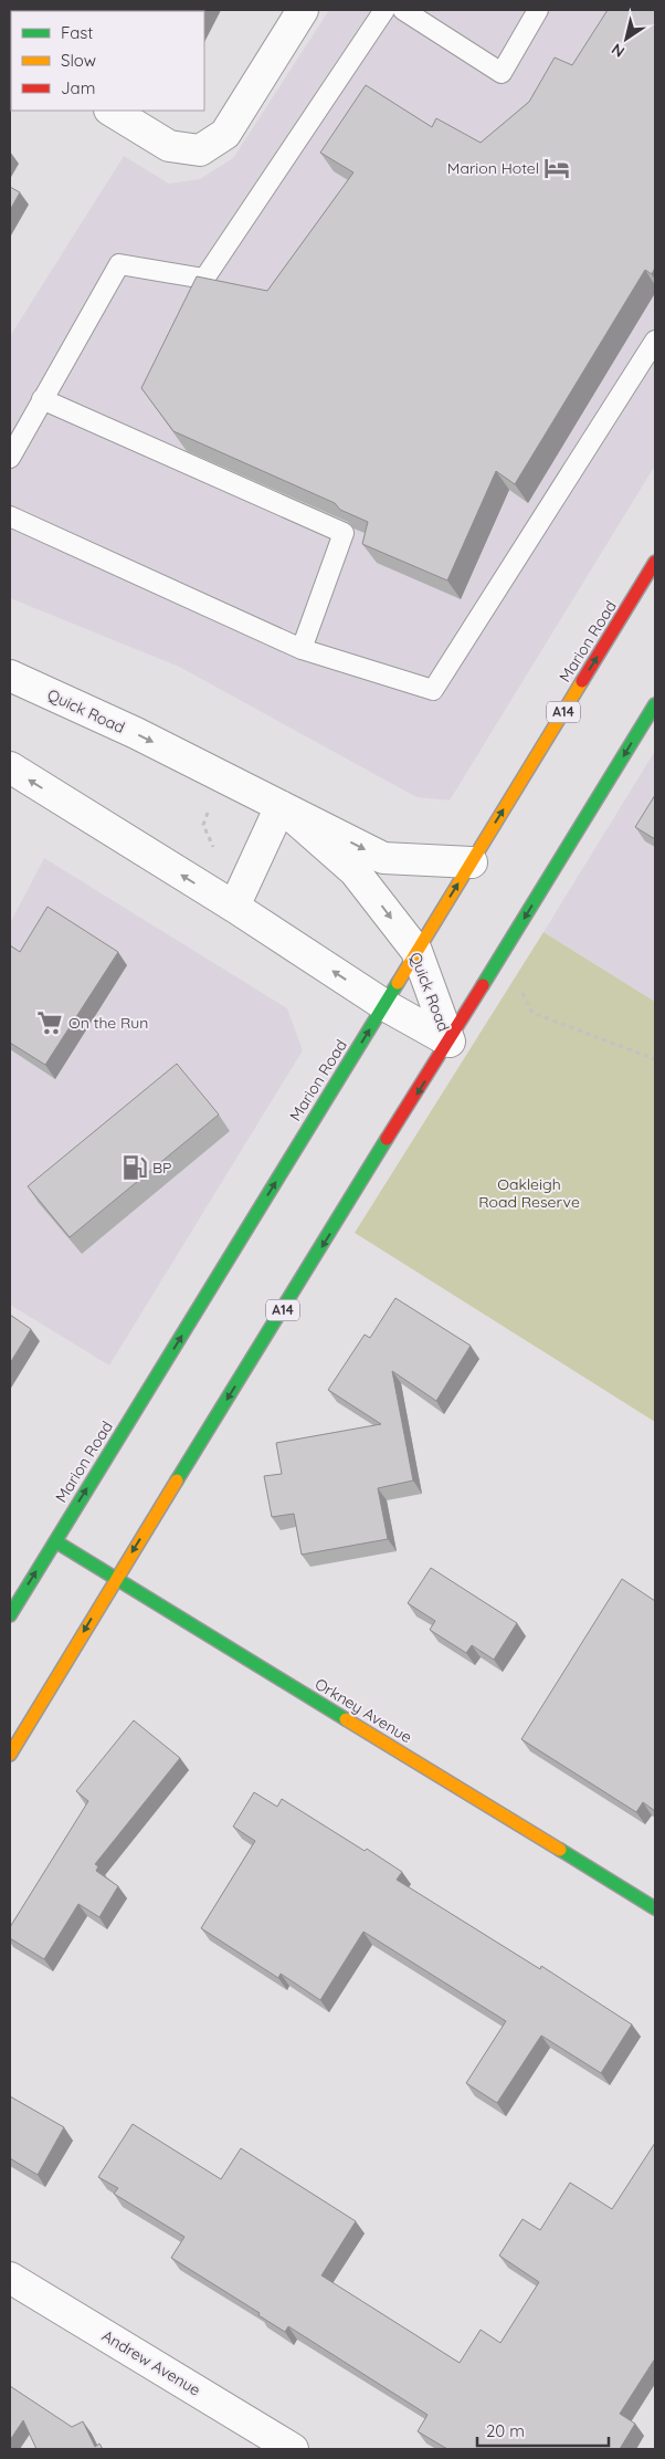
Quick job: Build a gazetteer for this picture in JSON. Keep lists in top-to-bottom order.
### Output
{
  "streets": {
    "main road": ["Marion Road", "A14", "Orkney Avenue"],
    "street": ["Quick Road", "Andrew Avenue"]
  },
  "crossings": [
    ["Marion Road", "Quick Road"],
    ["Marion Road", "Orkney Avenue"],
    ["Quick Road", "A14"],
    ["A14", "Orkney Avenue"]
  ],
  "parks": ["Oakleigh Road Reserve"],
  "places": {
    "hotel": ["Marion Hotel"],
    "supermarket": ["On the Run"],
    "fuel station": ["BP"]
  },
  "legend": ["Fast", "Slow", "Jam"],
  "scale_bar": "20 m",
  "north": "bottom left"
}
